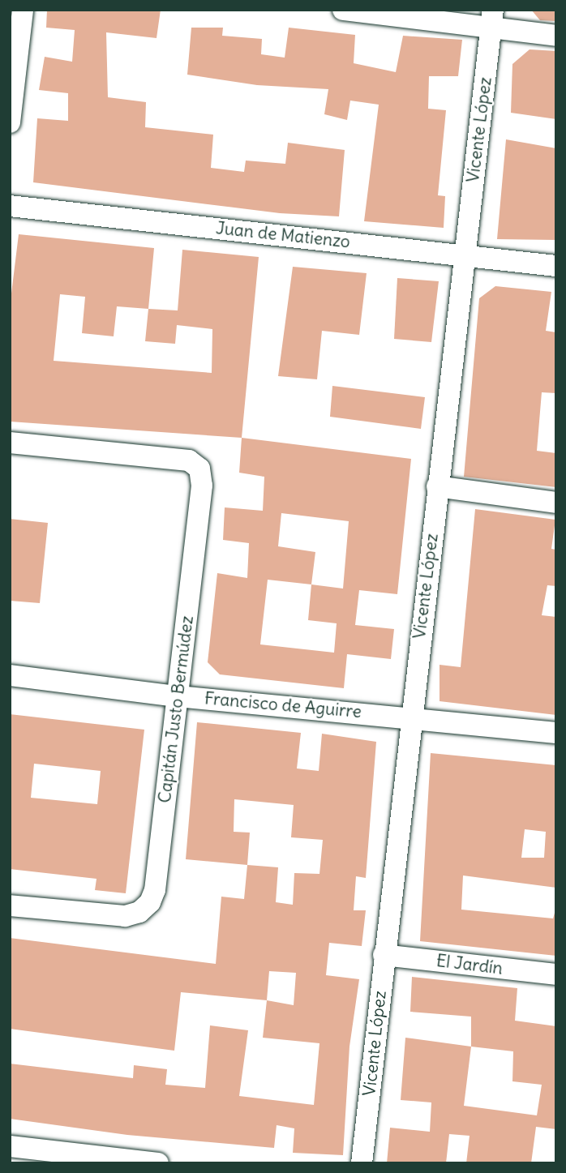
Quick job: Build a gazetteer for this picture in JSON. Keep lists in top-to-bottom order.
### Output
{
  "streets": {
    "street": [
      "Vicente López",
      "Juan de Matienzo",
      "Francisco de Aguirre",
      "Capitán Justo Bermúdez",
      "El Jardín"
    ]
  },
  "crossings": [
    ["Vicente López", "Juan de Matienzo"],
    ["Vicente López", "Francisco de Aguirre"],
    ["Vicente López", "El Jardín"],
    ["Francisco de Aguirre", "Capitán Justo Bermúdez"]
  ]
}
